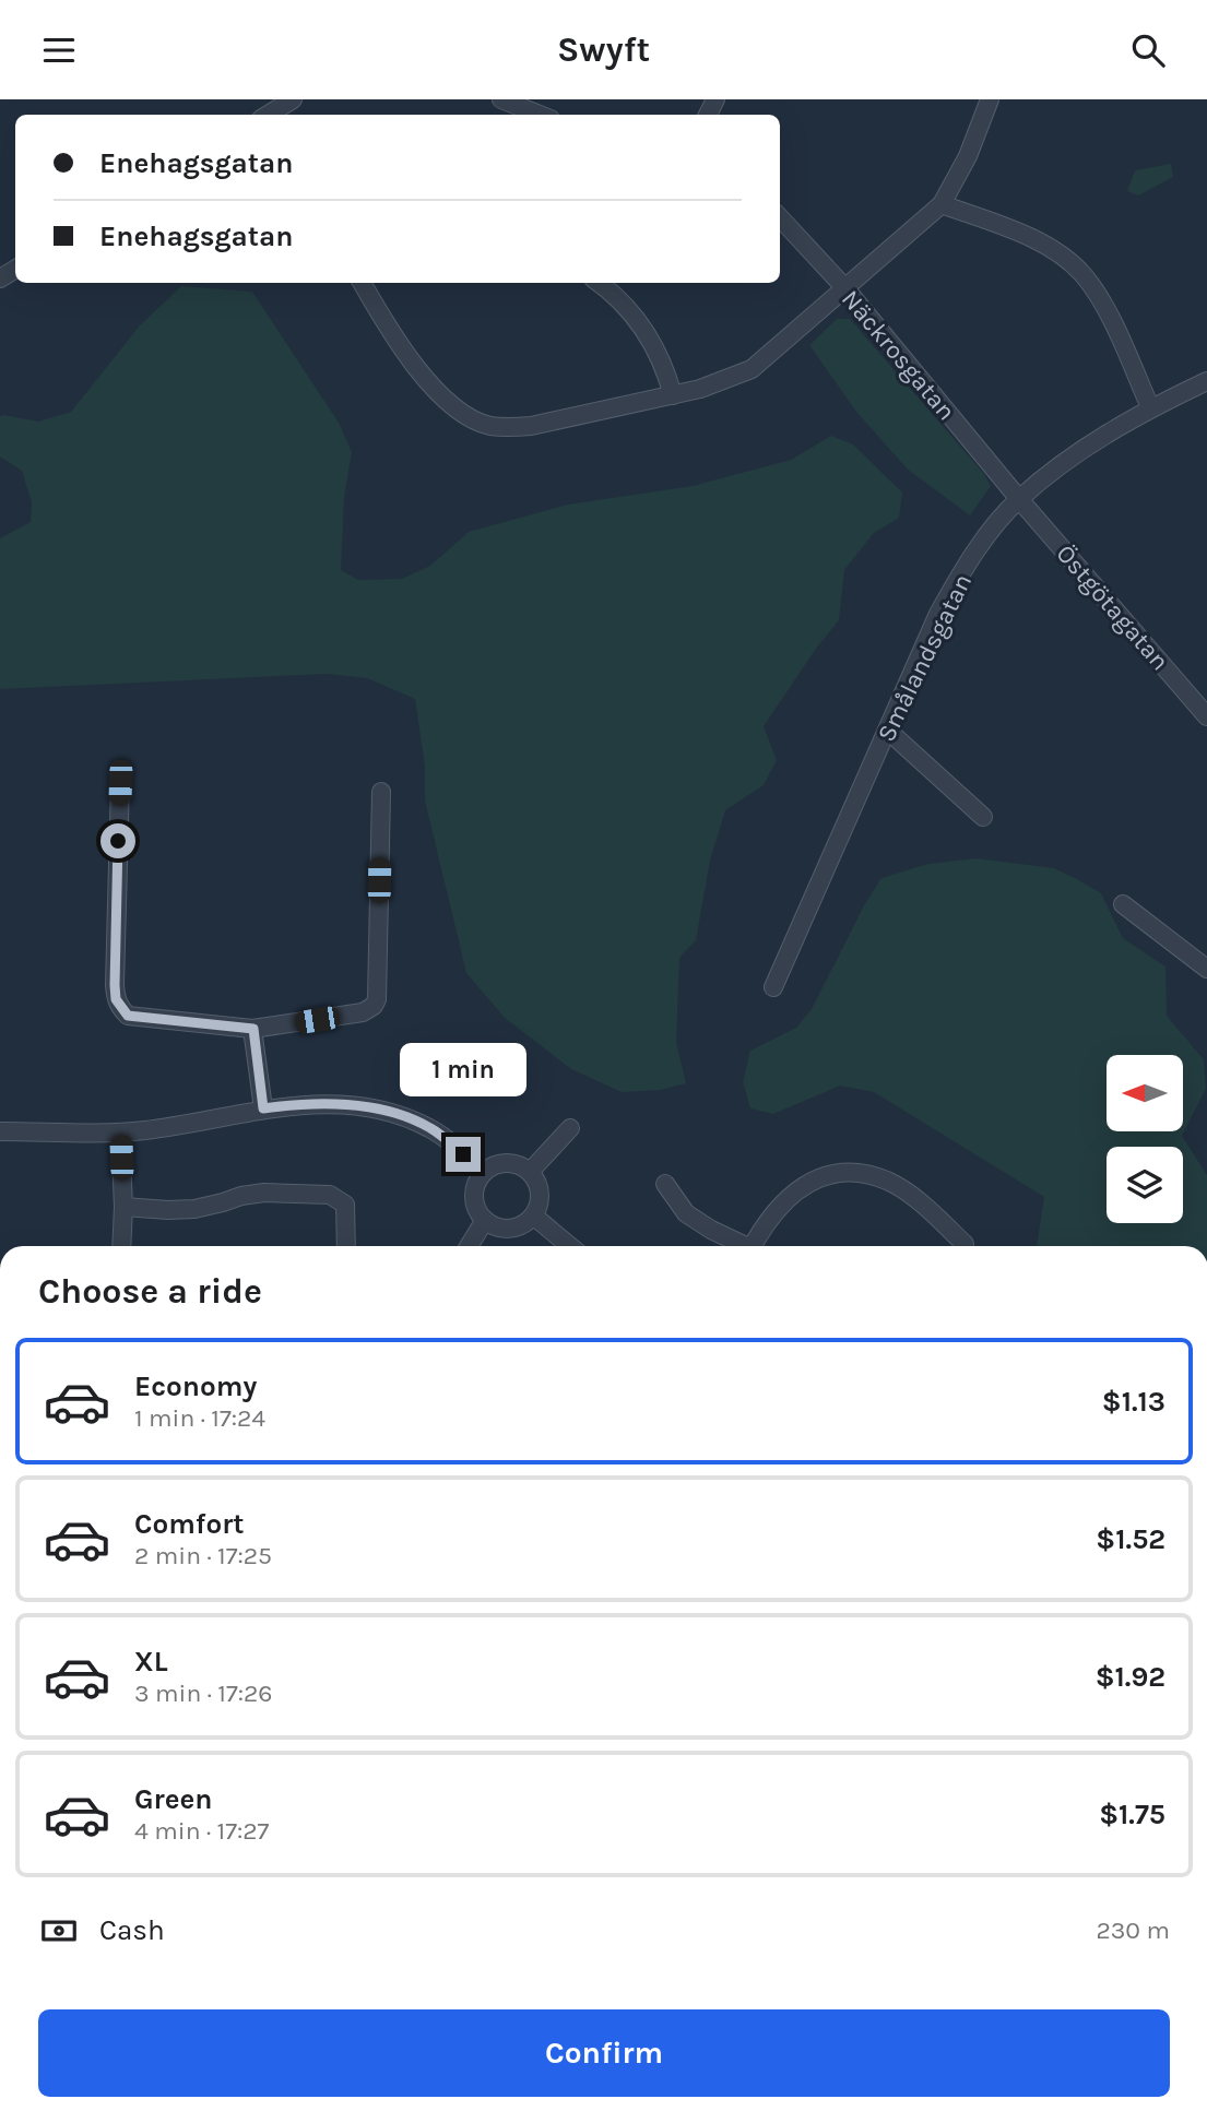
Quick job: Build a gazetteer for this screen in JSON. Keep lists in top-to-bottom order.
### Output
{
  "streets": {
    "street": ["Näckrosgatan", "Östgötagatan", "Smålandsgatan"]
  },
  "crossings": [
    ["Näckrosgatan", "Östgötagatan"],
    ["Näckrosgatan", "Smålandsgatan"],
    ["Östgötagatan", "Smålandsgatan"]
  ],
  "north": "left",
  "page": {
    "header": "Swyft",
    "banner": ["Enehagsgatan", "Enehagsgatan"],
    "bubble": "1 min",
    "heading": "Choose a ride",
    "list": [
      {
        "name": "Economy",
        "note": "1 min · 17:24",
        "value": "$1.13"
      },
      {
        "name": "Comfort",
        "note": "2 min · 17:25",
        "value": "$1.52"
      },
      {
        "name": "XL",
        "note": "3 min · 17:26",
        "value": "$1.92"
      },
      {
        "name": "Green",
        "note": "4 min · 17:27",
        "value": "$1.75"
      }
    ],
    "pay": ["Cash", "230 m"],
    "buttons": "Confirm"
  }
}
